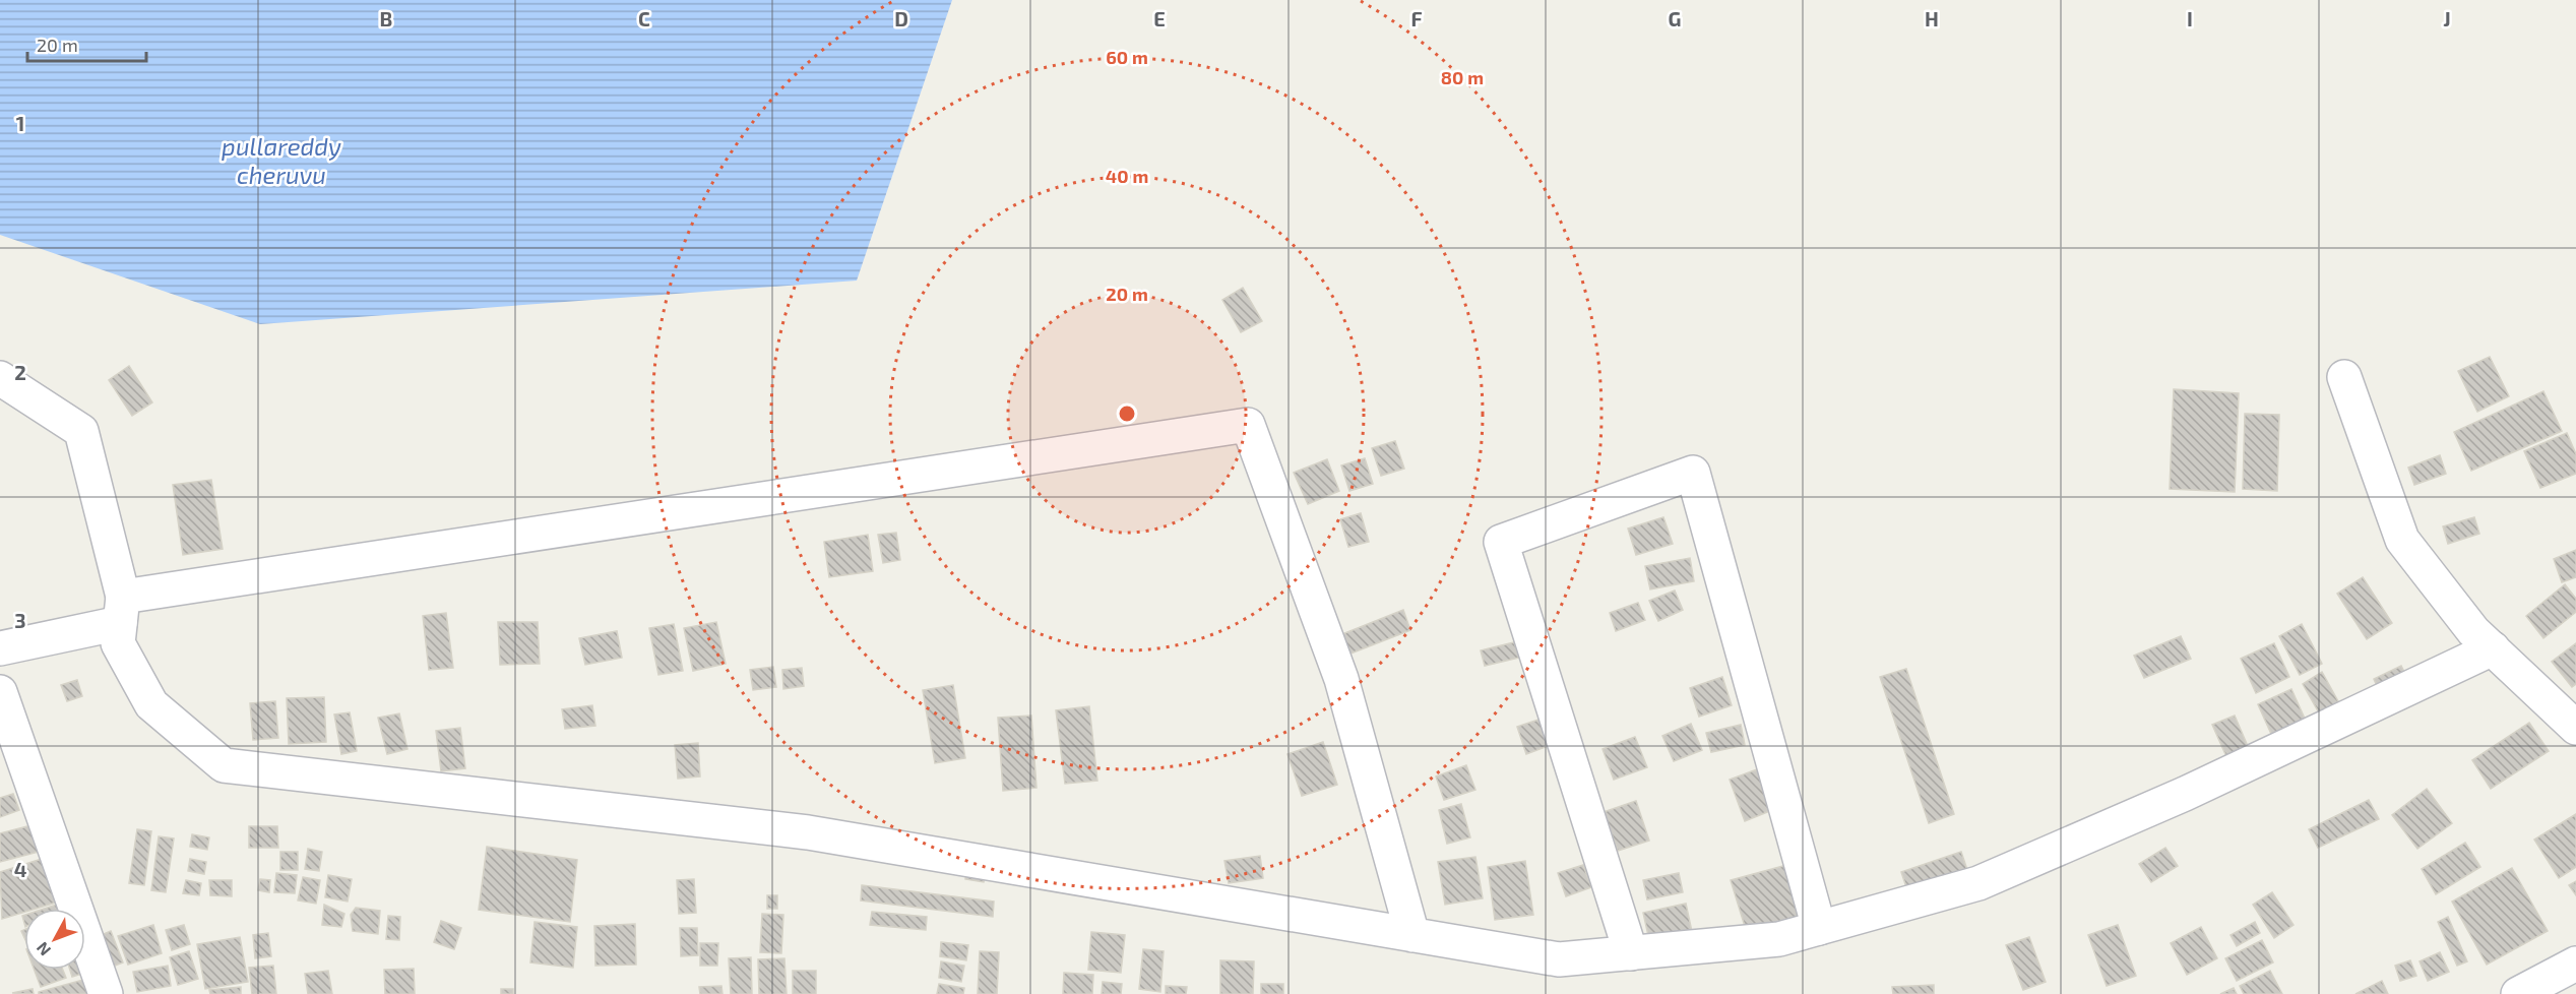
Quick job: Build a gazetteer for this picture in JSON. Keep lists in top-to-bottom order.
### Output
{
  "water": ["pullareddy cheruvu"],
  "scale_bar": "20 m",
  "north": "bottom left",
  "grid": {
    "columns": [
      "B",
      "C",
      "D",
      "E",
      "F",
      "G",
      "H",
      "I",
      "J"
    ],
    "rows": [
      "1",
      "2",
      "3",
      "4"
    ]
  },
  "rings": [
    "60 m",
    "80 m",
    "40 m",
    "20 m"
  ]
}
